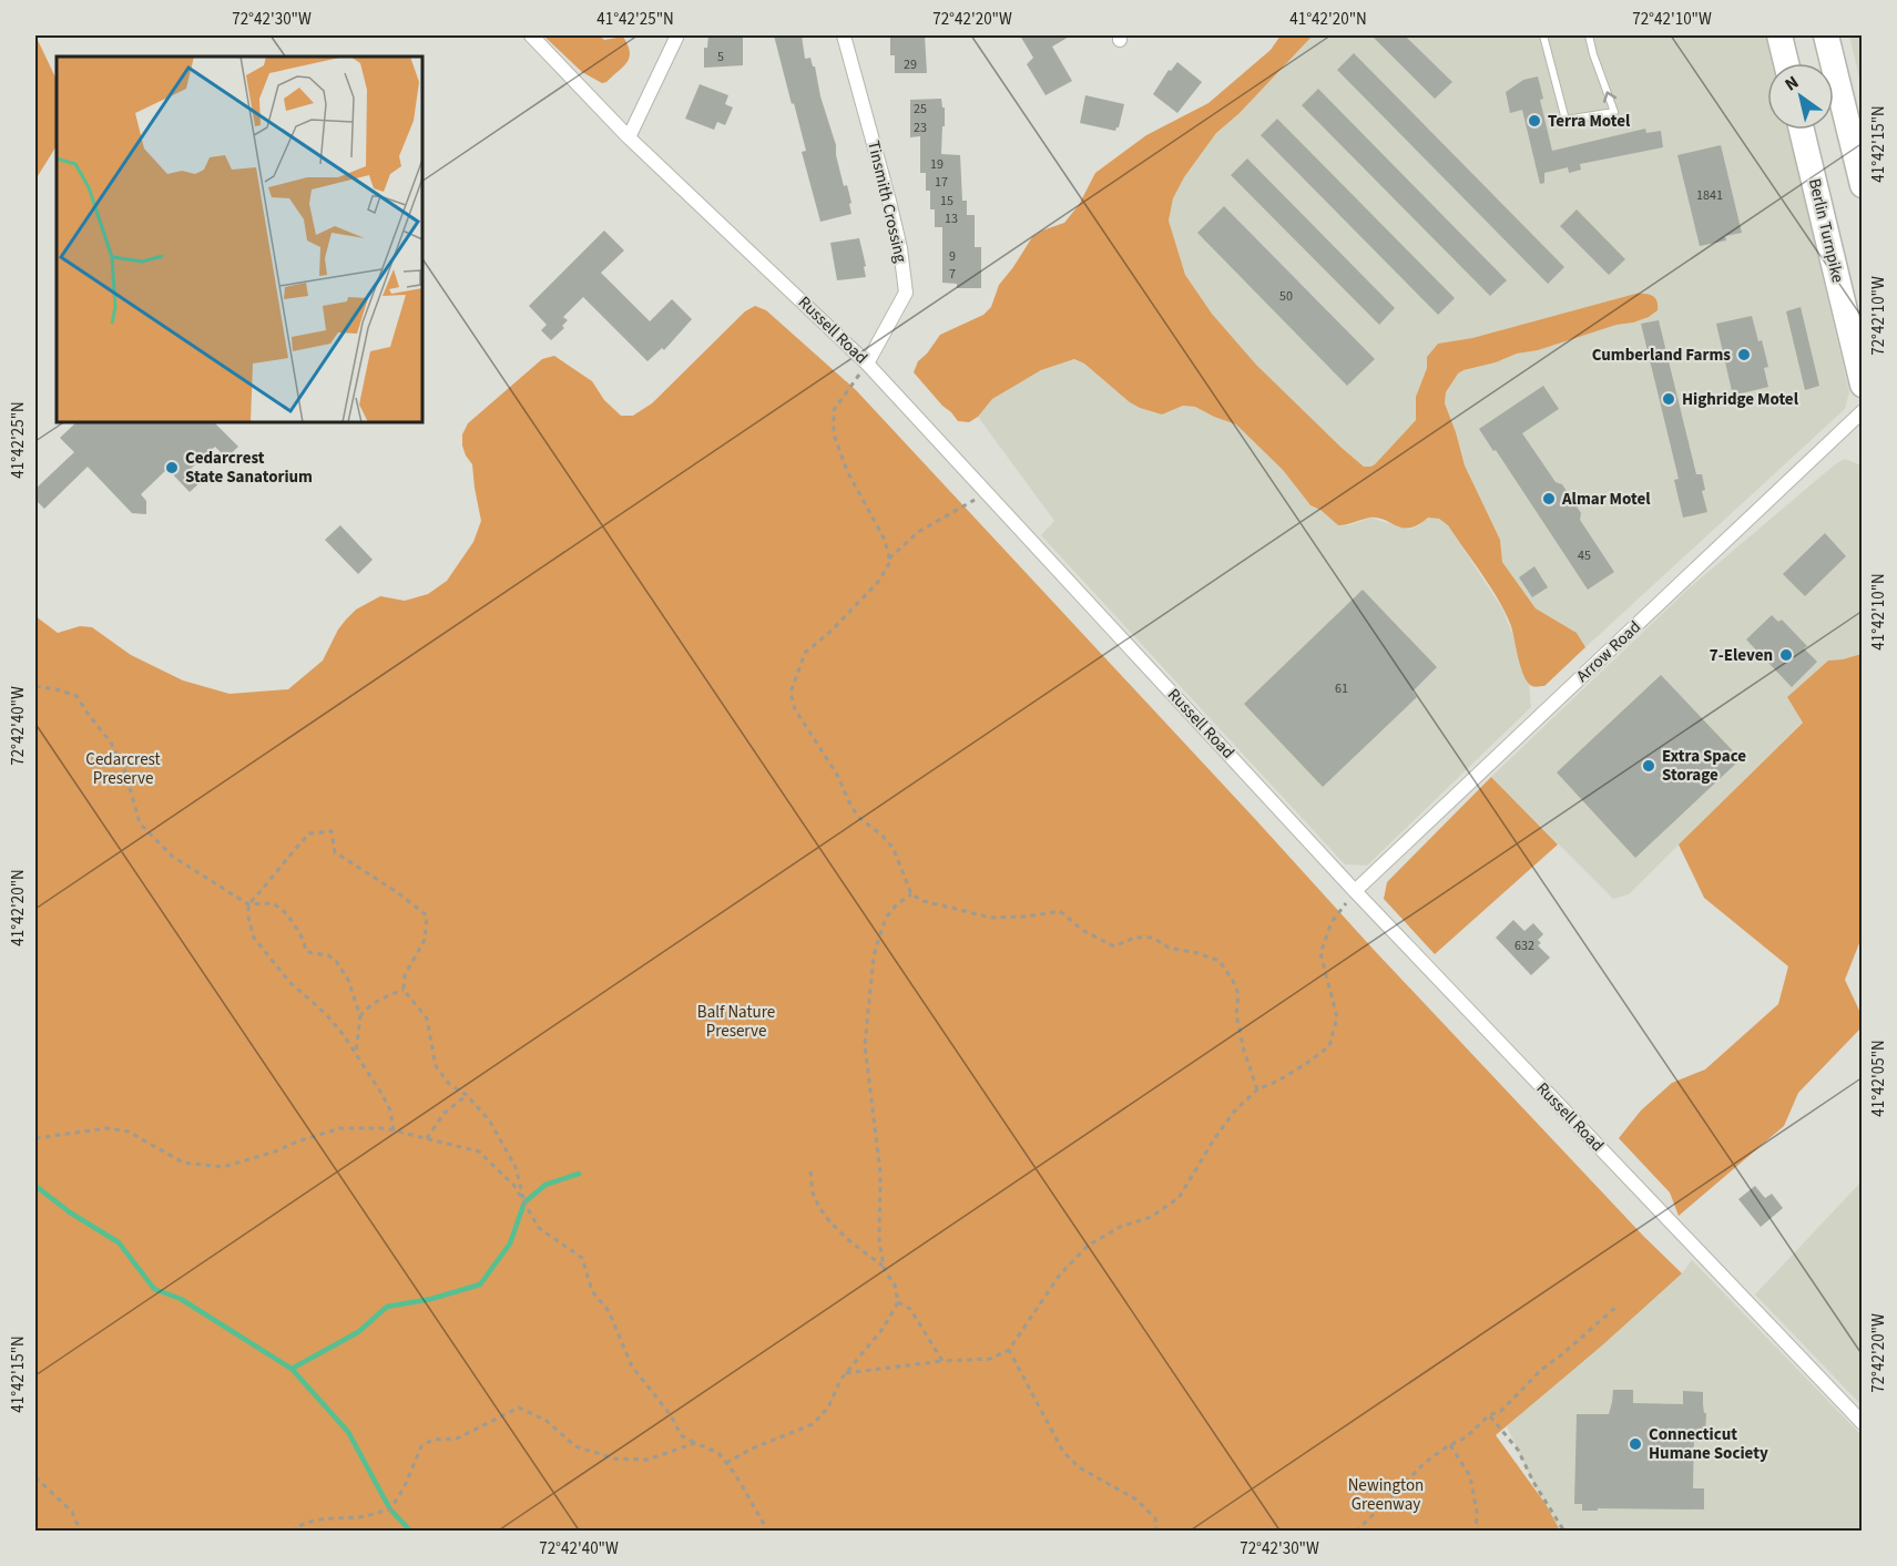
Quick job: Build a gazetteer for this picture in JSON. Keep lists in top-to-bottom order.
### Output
{
  "streets": {
    "highway": ["Berlin Turnpike"],
    "street": ["Tinsmith Crossing", "Russell Road", "Arrow Road"]
  },
  "crossings": [
    ["Tinsmith Crossing", "Russell Road"],
    ["Russell Road", "Arrow Road"]
  ],
  "parks": ["Cedarcrest Preserve", "Balf Nature Preserve", "Newington Greenway"],
  "places": [
    "Terra Motel",
    "Cumberland Farms",
    "Highridge Motel",
    "Cedarcrest State Sanatorium",
    "Almar Motel",
    "7-Eleven",
    "Extra Space Storage",
    "Connecticut Humane Society"
  ],
  "house_numbers": [
    "5",
    "29",
    "25",
    "23",
    "19",
    "17",
    "1841",
    "15",
    "13",
    "9",
    "7",
    "50",
    "45",
    "61",
    "632"
  ],
  "north": "top left",
  "coordinates": [
    "72°42'30\"W",
    "41°42'25\"N",
    "72°42'20\"W",
    "41°42'20\"N",
    "72°42'10\"W",
    "41°42'15\"N",
    "41°42'10\"N",
    "72°42'40\"W",
    "41°42'05\"N"
  ]
}
